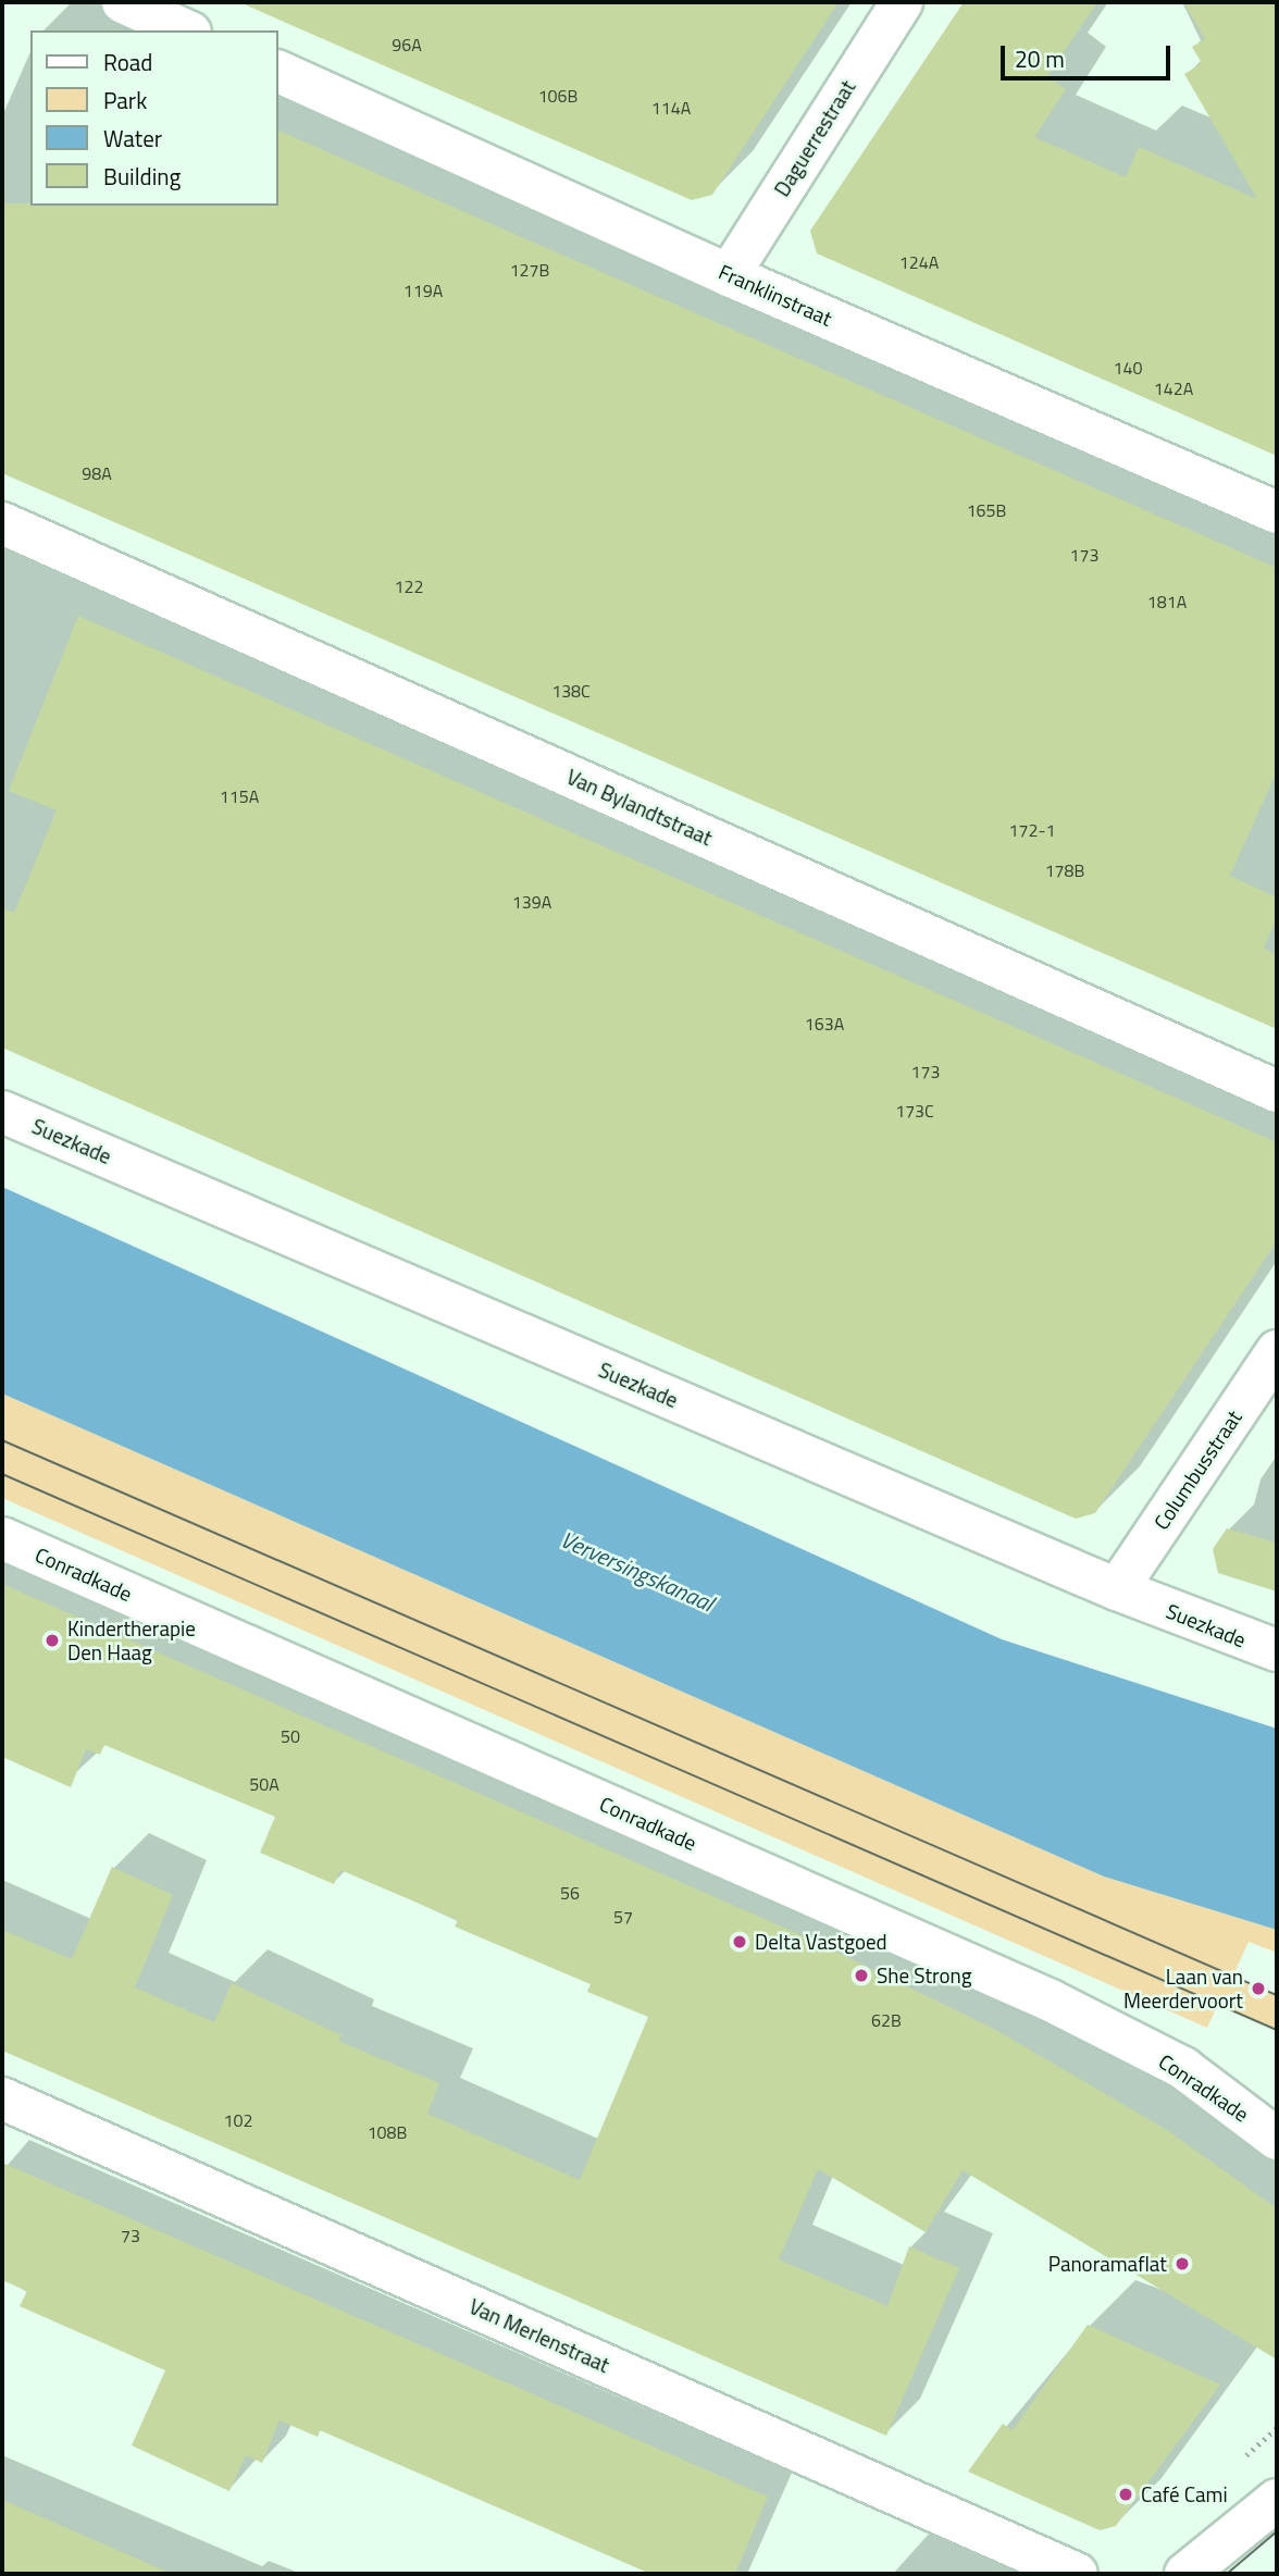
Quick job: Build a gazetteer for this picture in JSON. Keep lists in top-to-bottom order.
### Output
{
  "streets": {
    "street": [
      "Daguerrestraat",
      "Franklinstraat",
      "Van Bylandtstraat",
      "Suezkade",
      "Columbusstraat",
      "Conradkade",
      "Van Merlenstraat"
    ]
  },
  "crossings": [
    ["Daguerrestraat", "Franklinstraat"],
    ["Suezkade", "Columbusstraat"]
  ],
  "water": ["Verversingskanaal"],
  "places": [
    "Kindertherapie Den Haag",
    "Delta Vastgoed",
    "She Strong",
    "Laan van Meerdervoort",
    "Panoramaflat",
    "Café Cami"
  ],
  "house_numbers": [
    "96A",
    "106B",
    "114A",
    "124A",
    "127B",
    "119A",
    "140",
    "142A",
    "98A",
    "165B",
    "173",
    "122",
    "181A",
    "138C",
    "115A",
    "172-1",
    "178B",
    "139A",
    "163A",
    "173",
    "173C",
    "50",
    "50A",
    "56",
    "57",
    "62B",
    "102",
    "108B",
    "73"
  ],
  "legend": [
    "Road",
    "Park",
    "Water",
    "Building"
  ],
  "scale_bar": "20 m"
}
